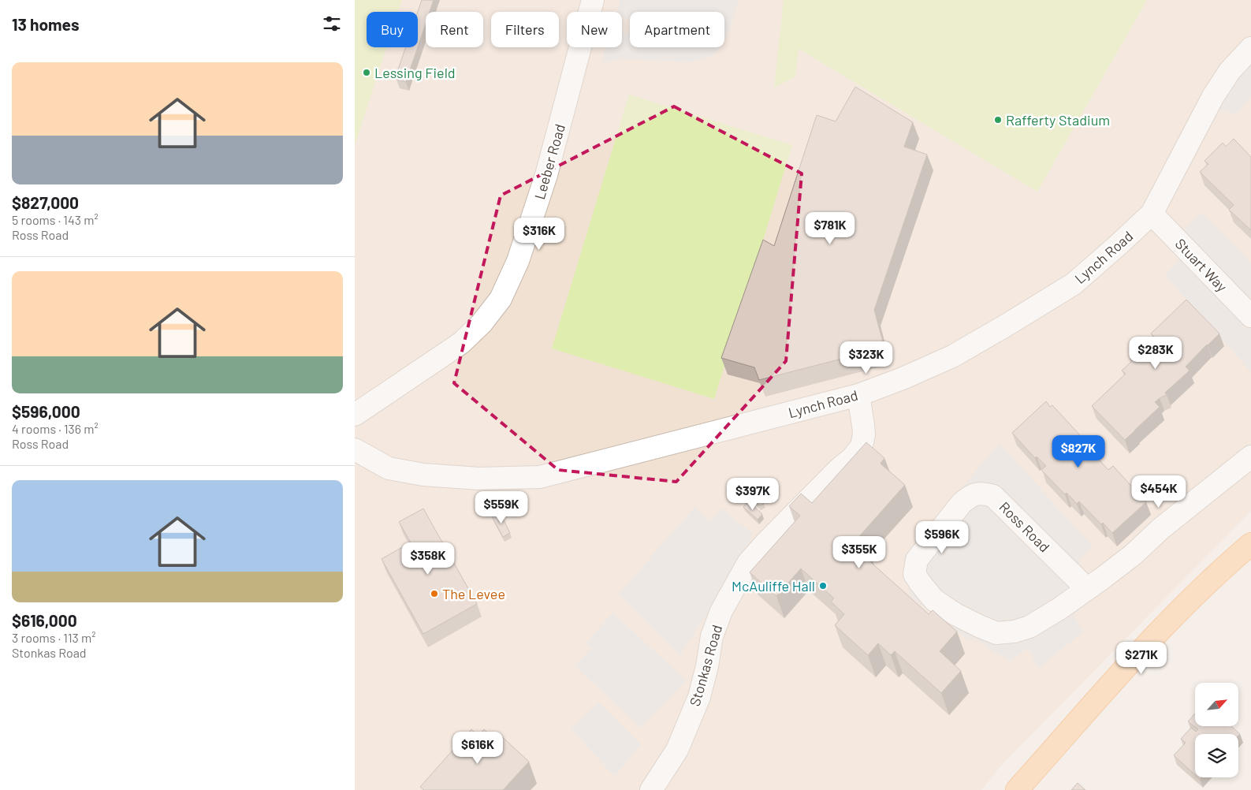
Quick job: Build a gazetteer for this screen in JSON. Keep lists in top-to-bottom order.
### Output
{
  "streets": {
    "street": [
      "Leeber Road",
      "Lynch Road",
      "Stuart Way",
      "Ross Road",
      "Stonkas Road"
    ]
  },
  "crossings": [
    ["Lynch Road", "Stuart Way"],
    ["Lynch Road", "Stonkas Road"]
  ],
  "places": [
    "Lessing Field",
    "Rafferty Stadium",
    "McAuliffe Hall",
    "The Levee"
  ],
  "north": "top right",
  "page": {
    "heading": "13 homes",
    "chip": [
      "Buy",
      "Rent",
      "Filters",
      "New",
      "Apartment"
    ],
    "list": [
      {
        "name": "$827,000",
        "note": "5 rooms · 143 m² · Ross Road"
      },
      {
        "name": "$596,000",
        "note": "4 rooms · 136 m² · Ross Road"
      },
      {
        "name": "$616,000",
        "note": "3 rooms · 113 m² · Stonkas Road"
      }
    ],
    "price": [
      "$781K",
      "$316K",
      "$283K",
      "$323K",
      "$827K",
      "$454K",
      "$397K",
      "$559K",
      "$596K",
      "$355K",
      "$358K",
      "$271K",
      "$616K"
    ]
  }
}
